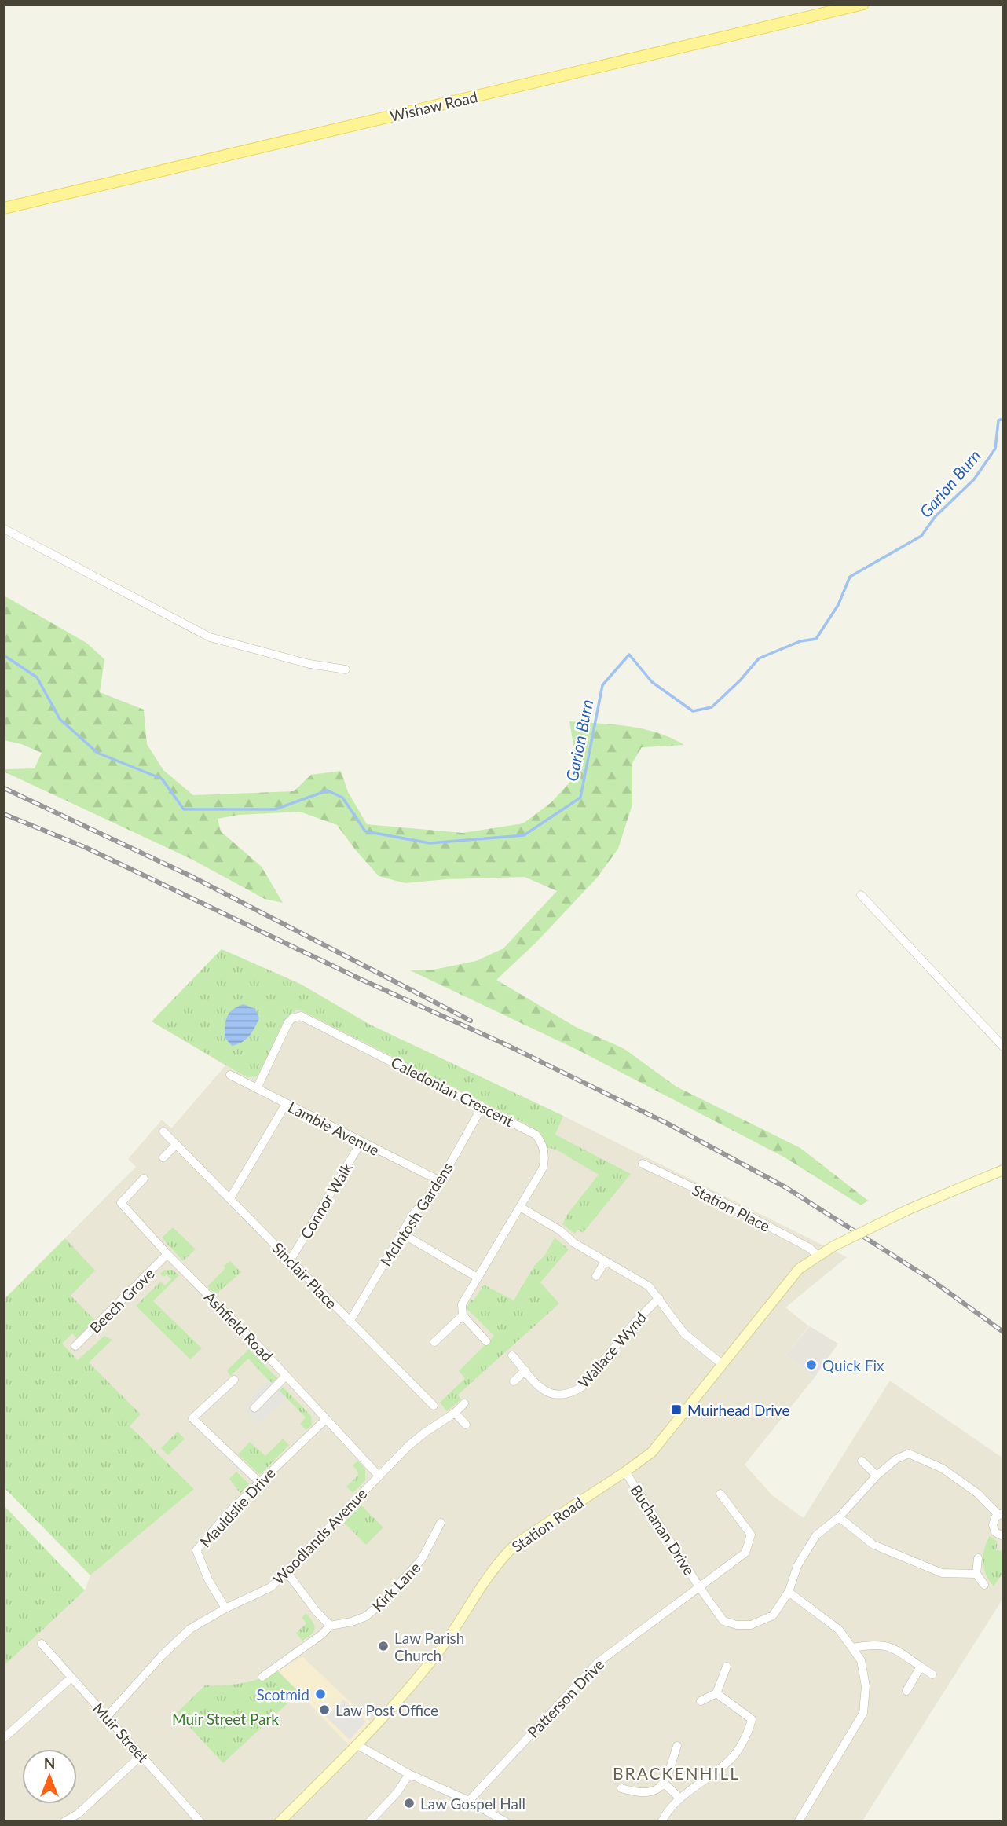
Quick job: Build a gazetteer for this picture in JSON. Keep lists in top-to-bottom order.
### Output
{
  "streets": {
    "main road": ["Wishaw Road", "Station Road"],
    "street": [
      "Caledonian Crescent",
      "Lambie Avenue",
      "Connor Walk",
      "Station Place",
      "McIntosh Gardens",
      "Sinclair Place",
      "Beech Grove",
      "Ashfield Road",
      "Wallace Wynd",
      "Mauldslie Drive",
      "Buchanan Drive",
      "Woodlands Avenue",
      "Kirk Lane",
      "Patterson Drive",
      "Muir Street"
    ]
  },
  "crossings": [
    ["Caledonian Crescent", "Lambie Avenue"],
    ["Caledonian Crescent", "McIntosh Gardens"],
    ["Lambie Avenue", "Connor Walk"],
    ["Lambie Avenue", "McIntosh Gardens"],
    ["Connor Walk", "Sinclair Place"],
    ["Station Place", "Station Road"],
    ["McIntosh Gardens", "Sinclair Place"],
    ["Beech Grove", "Ashfield Road"],
    ["Ashfield Road", "Mauldslie Drive"],
    ["Ashfield Road", "Woodlands Avenue"],
    ["Mauldslie Drive", "Woodlands Avenue"],
    ["Station Road", "Buchanan Drive"],
    ["Buchanan Drive", "Patterson Drive"],
    ["Woodlands Avenue", "Muir Street"]
  ],
  "districts": ["BRACKENHILL"],
  "water": ["Garion Burn"],
  "parks": ["Muir Street Park"],
  "places": {
    "other": [
      "Quick Fix",
      "Law Parish Church",
      "Scotmid",
      "Law Post Office",
      "Law Gospel Hall"
    ],
    "transit": ["Muirhead Drive"]
  },
  "north": "top"
}
